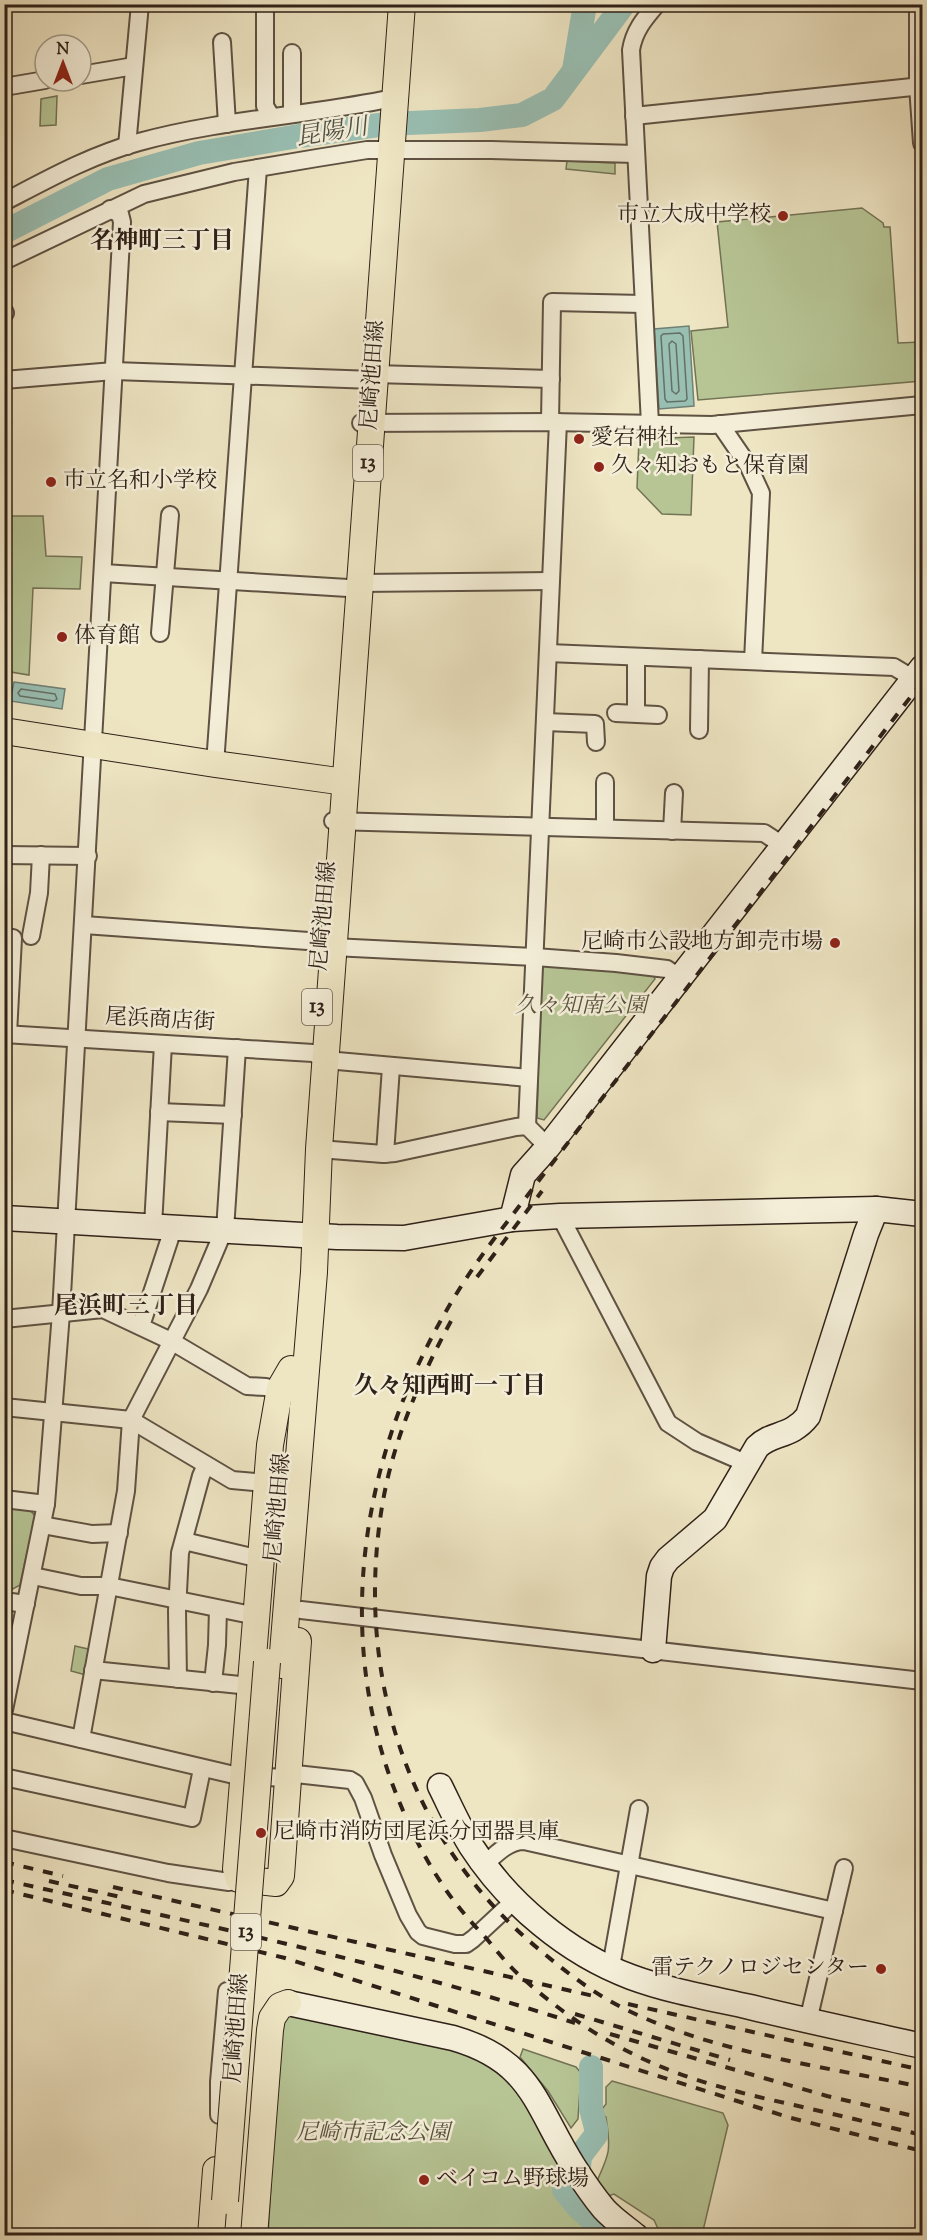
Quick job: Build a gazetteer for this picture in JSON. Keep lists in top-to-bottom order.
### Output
{
  "streets": {
    "main road": ["尼崎池田線", "13"],
    "street": ["尾浜商店街"]
  },
  "crossings": [
    ["尼崎池田線", "尾浜商店街"]
  ],
  "districts": ["名神町三丁目", "尾浜町三丁目", "久々知西町一丁目"],
  "water": ["昆陽川"],
  "parks": ["久々知南公園", "尼崎市記念公園"],
  "places": [
    "市立大成中学校",
    "愛宕神社",
    "久々知おもと保育園",
    "市立名和小学校",
    "体育館",
    "尼崎市公設地方卸売市場",
    "尼崎市消防団尾浜分団器具庫",
    "雷テクノロジセンター",
    "ベイコム野球場"
  ],
  "north": "top"
}
